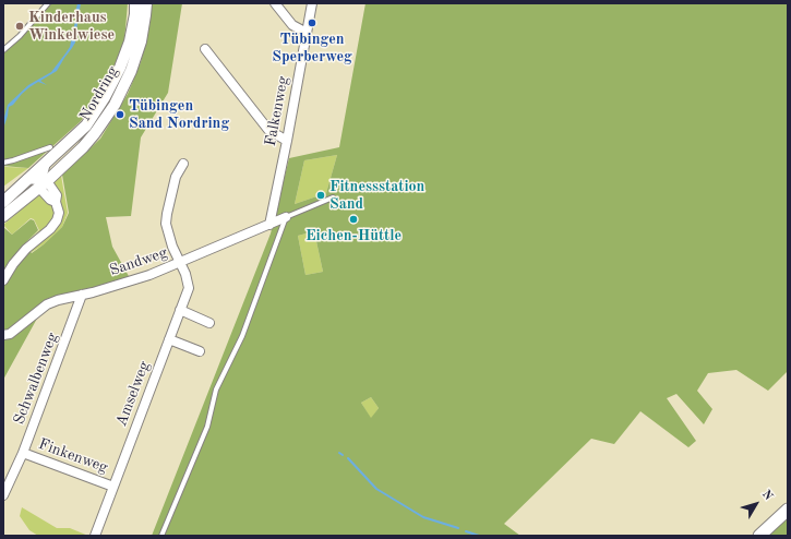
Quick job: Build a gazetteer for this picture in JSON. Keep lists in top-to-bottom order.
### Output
{
  "streets": {
    "street": [
      "Nordring",
      "Falkenweg",
      "Sandweg",
      "Schwalbenweg",
      "Amselweg",
      "Finkenweg"
    ]
  },
  "crossings": [
    ["Falkenweg", "Sandweg"],
    ["Sandweg", "Schwalbenweg"],
    ["Sandweg", "Amselweg"],
    ["Schwalbenweg", "Finkenweg"],
    ["Amselweg", "Finkenweg"]
  ],
  "places": [
    "Tübingen Sperberweg",
    "Kinderhaus Winkelwiese",
    "Tübingen Sand Nordring",
    "Fitnessstation Sand",
    "Eichen-Hüttle"
  ],
  "north": "top right"
}
